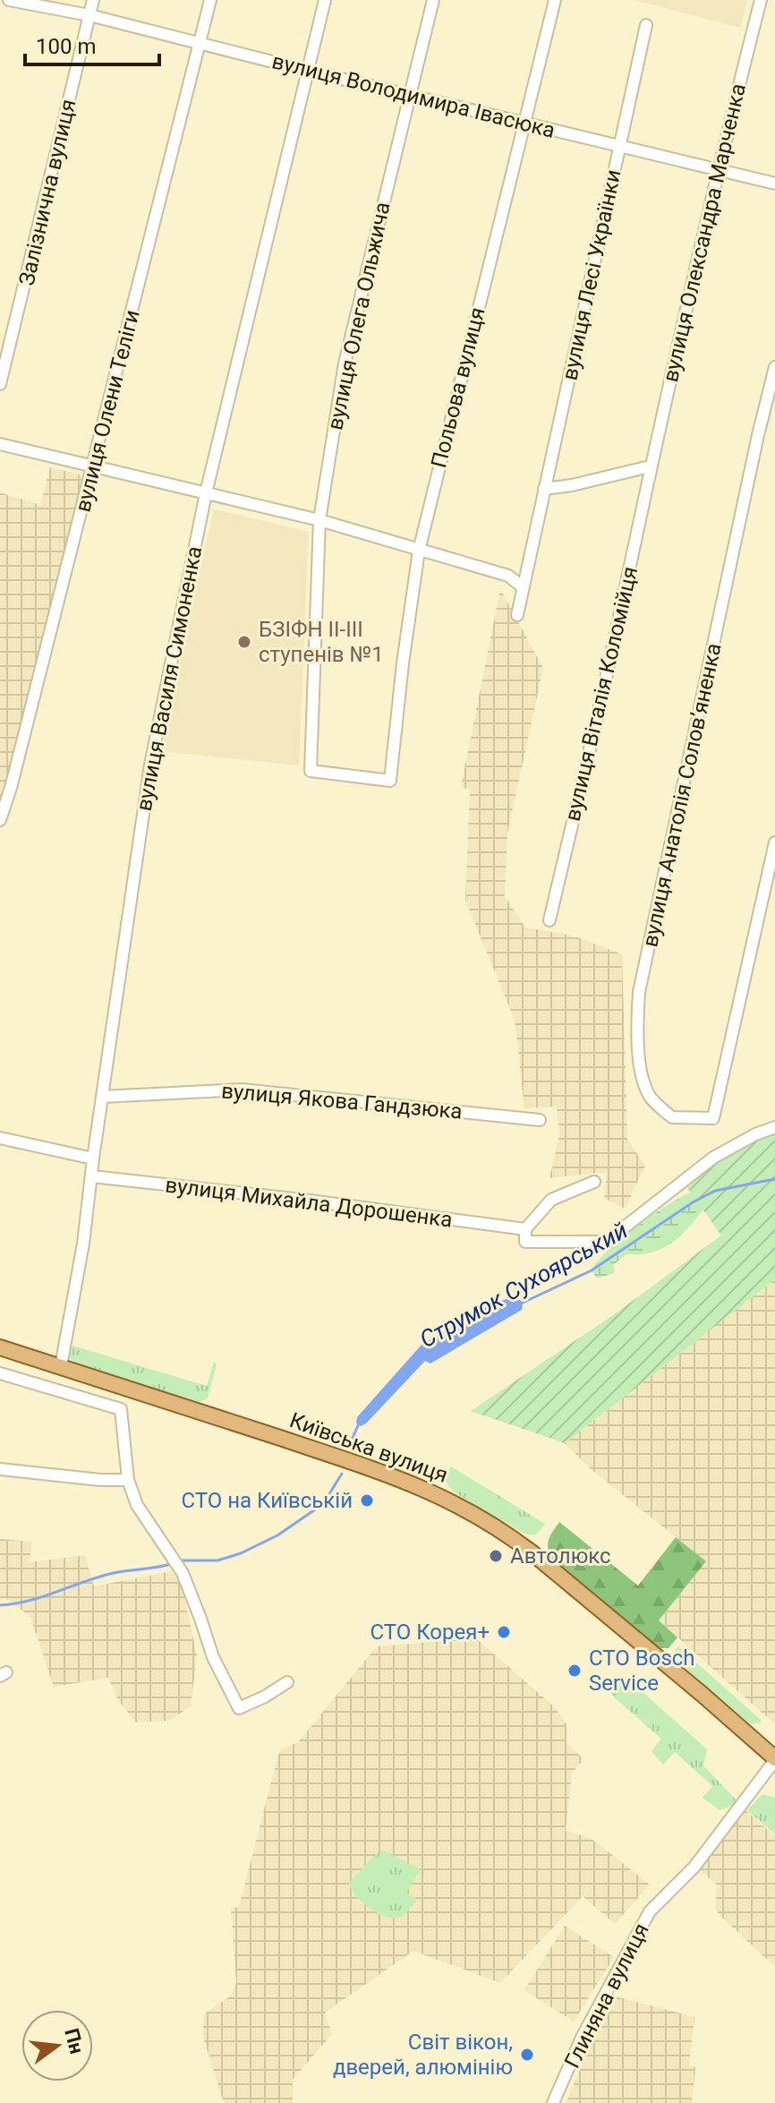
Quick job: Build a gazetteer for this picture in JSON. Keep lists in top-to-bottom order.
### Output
{
  "streets": {
    "main road": ["Київська вулиця"],
    "street": [
      "вулиця Володимира Івасюка",
      "Залізнична вулиця",
      "вулиця Олександра Марченка",
      "вулиця Лесі Українки",
      "вулиця Олега Ольжича",
      "Польова вулиця",
      "вулиця Олени Теліги",
      "вулиця Василя Симоненка",
      "вулиця Віталія Коломійця",
      "вулиця Анатолія Соловʼяненка",
      "вулиця Якова Гандзюка",
      "вулиця Михайла Дорошенка",
      "Глиняна вулиця"
    ]
  },
  "crossings": [
    ["вулиця Володимира Івасюка", "Залізнична вулиця"],
    ["вулиця Володимира Івасюка", "вулиця Олександра Марченка"],
    ["вулиця Володимира Івасюка", "вулиця Лесі Українки"],
    ["вулиця Володимира Івасюка", "вулиця Олега Ольжича"],
    ["вулиця Володимира Івасюка", "Польова вулиця"],
    ["вулиця Володимира Івасюка", "вулиця Олени Теліги"],
    ["вулиця Володимира Івасюка", "вулиця Василя Симоненка"],
    ["вулиця Олександра Марченка", "вулиця Віталія Коломійця"],
    ["вулиця Олега Ольжича", "Польова вулиця"],
    ["вулиця Василя Симоненка", "вулиця Якова Гандзюка"],
    ["вулиця Василя Симоненка", "вулиця Михайла Дорошенка"],
    ["вулиця Василя Симоненка", "Київська вулиця"],
    ["Київська вулиця", "Глиняна вулиця"]
  ],
  "water": ["Струмок Сухоярський"],
  "places": [
    "БЗІФН ІІ-ІІІ ступенів №1",
    "СТО на Київській",
    "Автолюкс",
    "СТО Корея+",
    "СТО Bosch Service",
    "Світ вікон, дверей, алюмінію"
  ],
  "scale_bar": "100 m",
  "north": "right"
}
